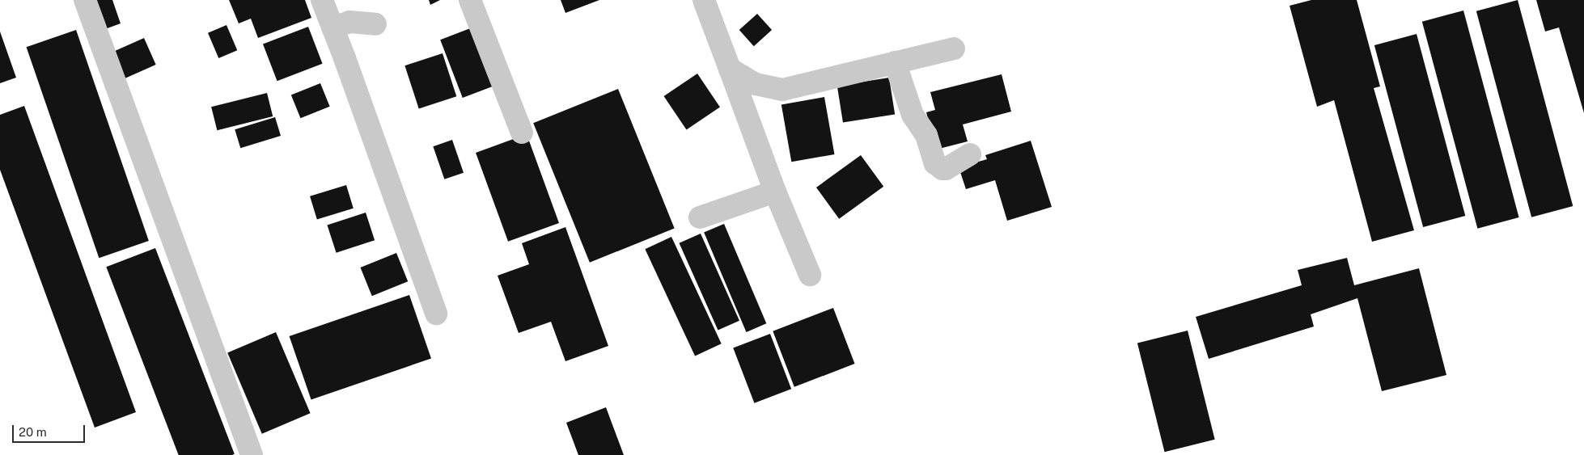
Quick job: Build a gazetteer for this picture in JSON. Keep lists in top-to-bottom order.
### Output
{
  "scale_bar": "20 m"
}
